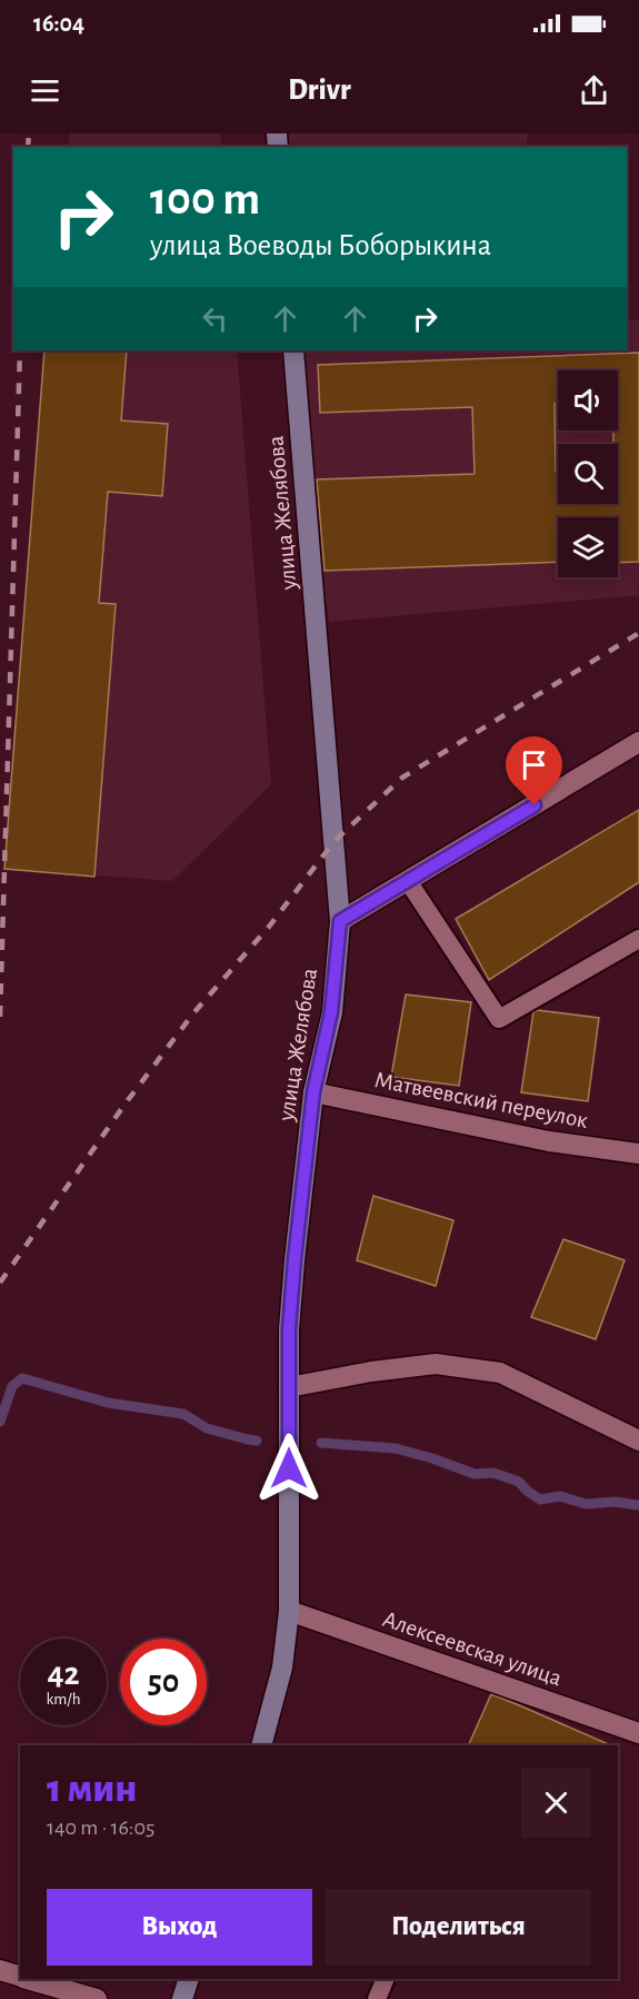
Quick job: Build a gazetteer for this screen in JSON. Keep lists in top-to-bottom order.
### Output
{
  "streets": {
    "main road": ["улица Желябова"],
    "street": ["Матвеевский переулок", "Алексеевская улица"]
  },
  "crossings": [
    ["улица Желябова", "Матвеевский переулок"],
    ["улица Желябова", "Алексеевская улица"]
  ],
  "page": {
    "status": "16:04",
    "header": "Drivr",
    "turn": ["100 m", "улица Воеводы Боборыкина"],
    "speed": "42 km/h",
    "limit": "50",
    "heading": ["1 мин", "140 m · 16:05"],
    "buttons": ["Выход", "Поделиться"]
  }
}
